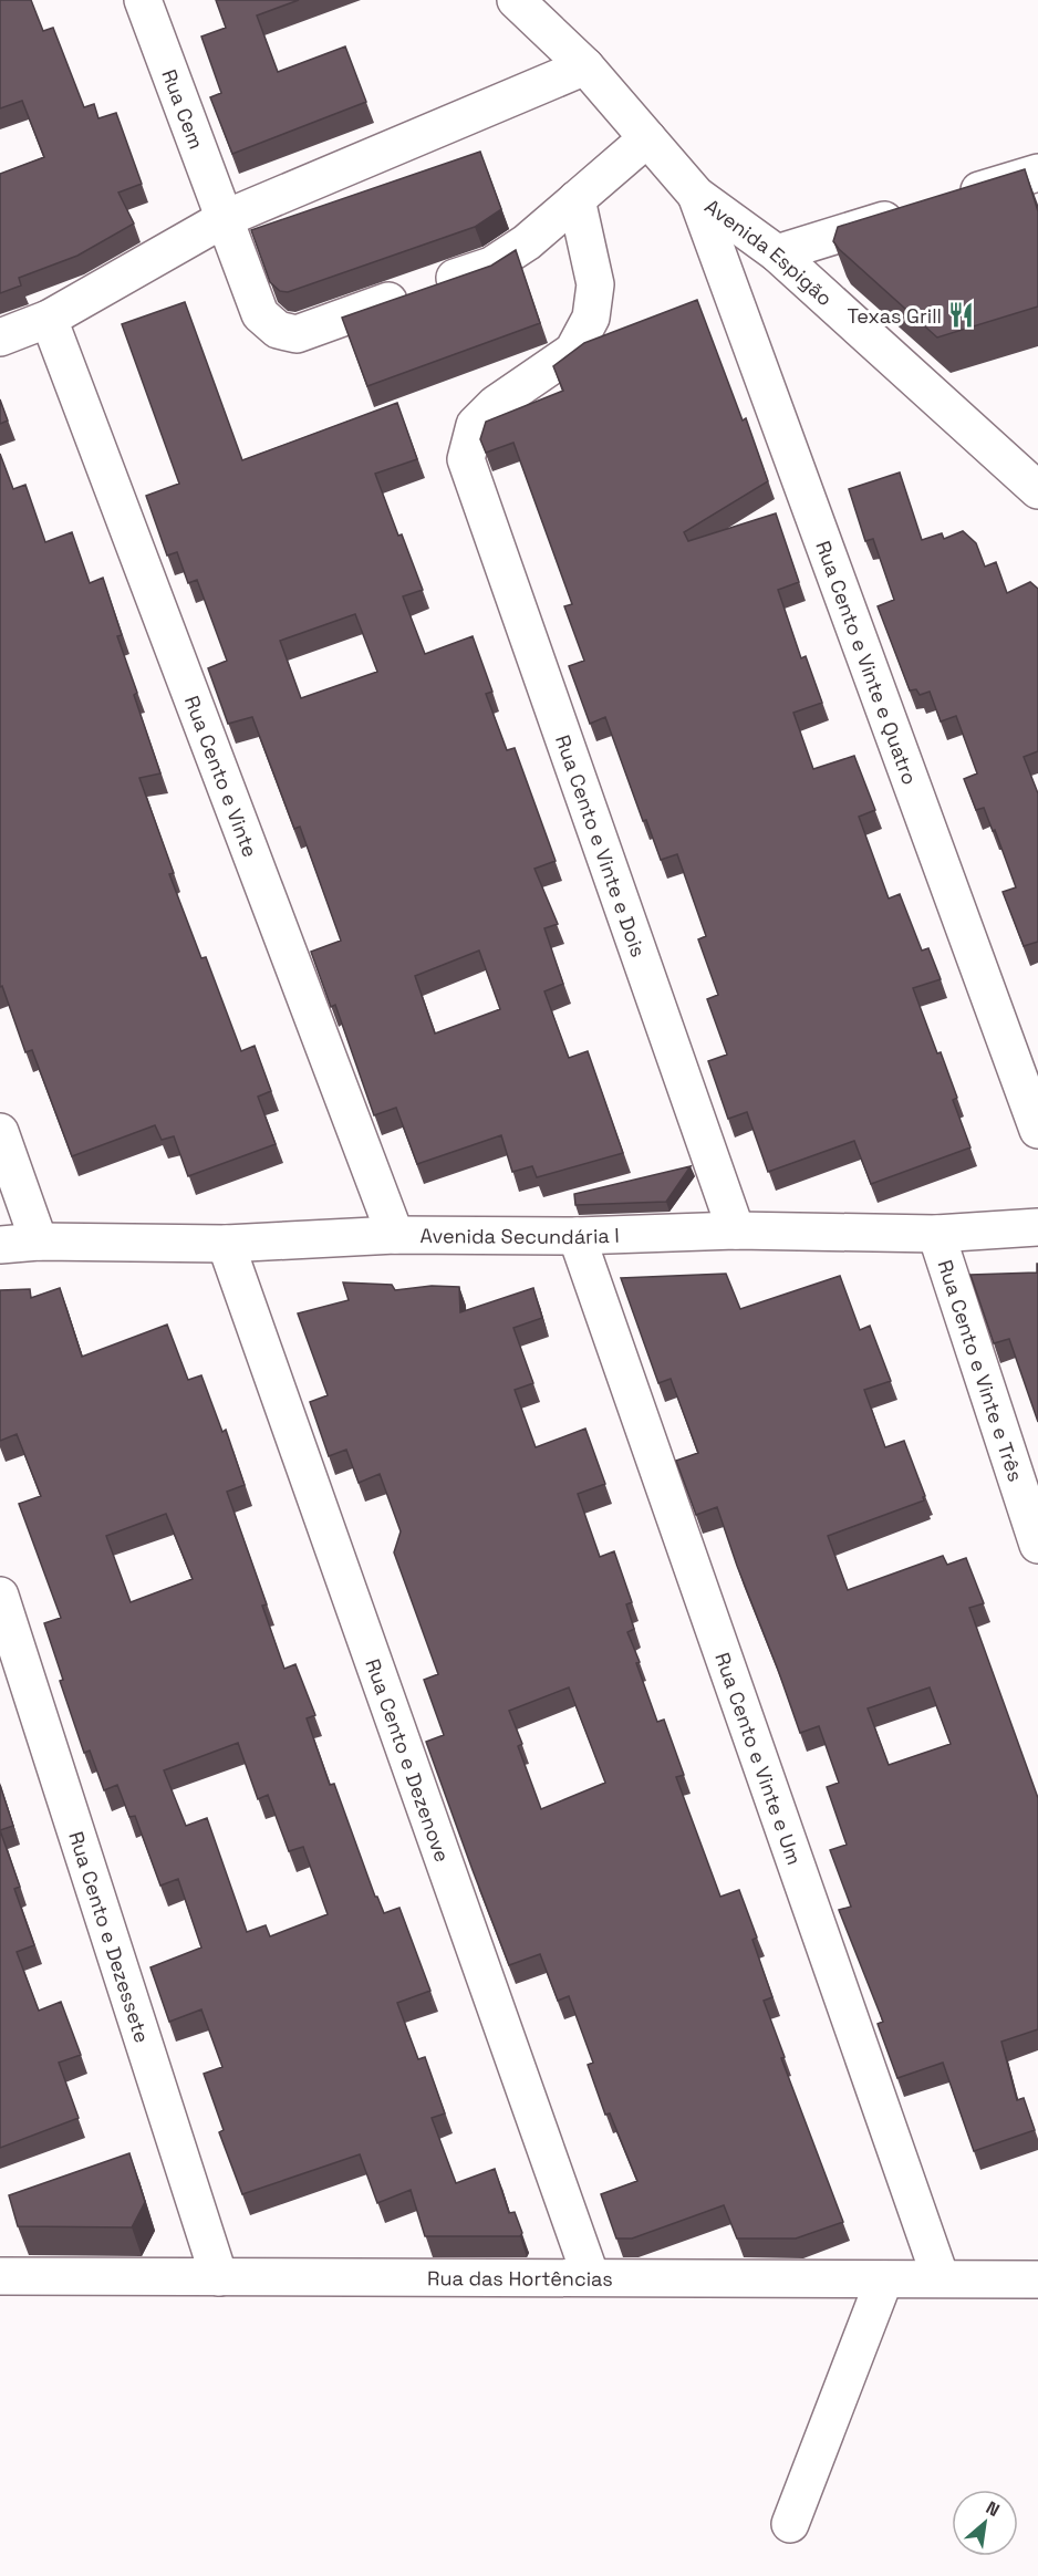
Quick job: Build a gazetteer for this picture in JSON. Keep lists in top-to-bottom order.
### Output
{
  "streets": {
    "street": [
      "Rua Cem",
      "Avenida Espigão",
      "Rua Cento e Vinte e Quatro",
      "Rua Cento e Vinte",
      "Rua Cento e Vinte e Dois",
      "Avenida Secundária I",
      "Rua Cento e Vinte e Três",
      "Rua Cento e Vinte e Um",
      "Rua Cento e Dezenove",
      "Rua Cento e Dezessete",
      "Rua das Hortências"
    ]
  },
  "crossings": [
    ["Rua Cem", "Avenida Espigão"],
    ["Rua Cem", "Rua Cento e Vinte e Dois"],
    ["Avenida Espigão", "Rua Cento e Vinte e Quatro"],
    ["Rua Cento e Vinte", "Avenida Secundária I"],
    ["Rua Cento e Vinte e Dois", "Avenida Secundária I"],
    ["Avenida Secundária I", "Rua Cento e Vinte e Três"],
    ["Avenida Secundária I", "Rua Cento e Vinte e Um"],
    ["Avenida Secundária I", "Rua Cento e Dezenove"],
    ["Rua Cento e Vinte e Um", "Rua das Hortências"],
    ["Rua Cento e Dezenove", "Rua das Hortências"],
    ["Rua Cento e Dezessete", "Rua das Hortências"]
  ],
  "places": {
    "restaurant": ["Texas Grill"]
  },
  "north": "top right"
}
